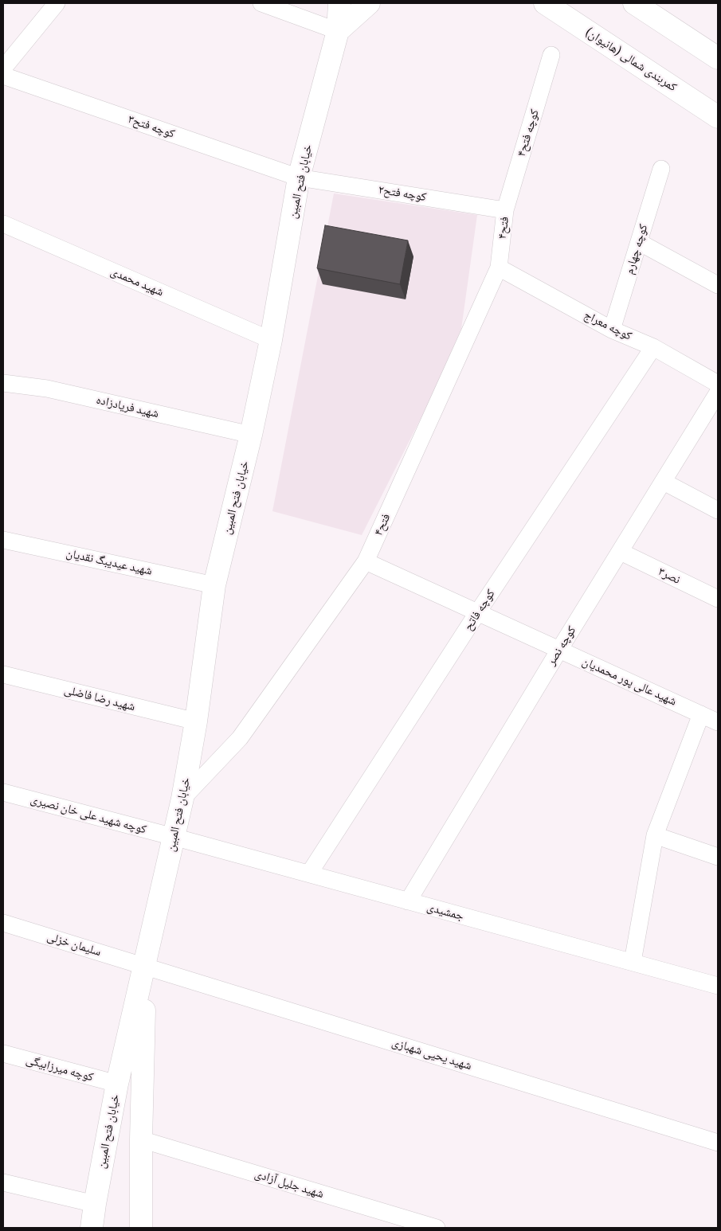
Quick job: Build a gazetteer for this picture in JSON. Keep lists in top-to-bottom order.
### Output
{
  "streets": {
    "street": [
      "کمربندی شمالی (هانیوان)",
      "کوچه فتح۳",
      "کوچه فتح۴",
      "خیابان فتح المبین",
      "کوچه فتح۲",
      "فتح۴",
      "کوچه چهارم",
      "شهید محمدی",
      "کوچه معراج",
      "شهید فریادزاده",
      "شهید عیدیبگ نقدیان",
      "نصر۳",
      "کوچه فاتح",
      "کوچه نصر",
      "شهید عالی پور محمدیان",
      "شهید رضا فاضلی",
      "کوچه شهید علی خان نصیری",
      "جمشیدی",
      "سلیمان خزلی",
      "شهید یحیی شهبازی",
      "کوچه میرزابیگی",
      "شهید جلیل آزادی"
    ]
  },
  "crossings": [
    ["کوچه فتح۳", "خیابان فتح المبین"],
    ["کوچه فتح۳", "کوچه فتح۲"],
    ["کوچه فتح۴", "کوچه فتح۲"],
    ["کوچه فتح۴", "فتح۴"],
    ["خیابان فتح المبین", "کوچه فتح۲"],
    ["خیابان فتح المبین", "فتح۴"],
    ["خیابان فتح المبین", "شهید محمدی"],
    ["خیابان فتح المبین", "شهید فریادزاده"],
    ["خیابان فتح المبین", "شهید عیدیبگ نقدیان"],
    ["خیابان فتح المبین", "شهید رضا فاضلی"],
    ["خیابان فتح المبین", "کوچه شهید علی خان نصیری"],
    ["خیابان فتح المبین", "جمشیدی"],
    ["خیابان فتح المبین", "سلیمان خزلی"],
    ["خیابان فتح المبین", "شهید یحیی شهبازی"],
    ["خیابان فتح المبین", "کوچه میرزابیگی"],
    ["خیابان فتح المبین", "شهید جلیل آزادی"],
    ["کوچه فتح۲", "فتح۴"],
    ["فتح۴", "کوچه معراج"],
    ["فتح۴", "شهید عالی پور محمدیان"],
    ["کوچه چهارم", "کوچه معراج"],
    ["کوچه معراج", "کوچه فاتح"],
    ["نصر۳", "کوچه نصر"],
    ["کوچه فاتح", "شهید عالی پور محمدیان"],
    ["کوچه فاتح", "جمشیدی"],
    ["کوچه نصر", "شهید عالی پور محمدیان"],
    ["کوچه نصر", "جمشیدی"],
    ["کوچه شهید علی خان نصیری", "جمشیدی"],
    ["سلیمان خزلی", "شهید یحیی شهبازی"]
  ]
}
